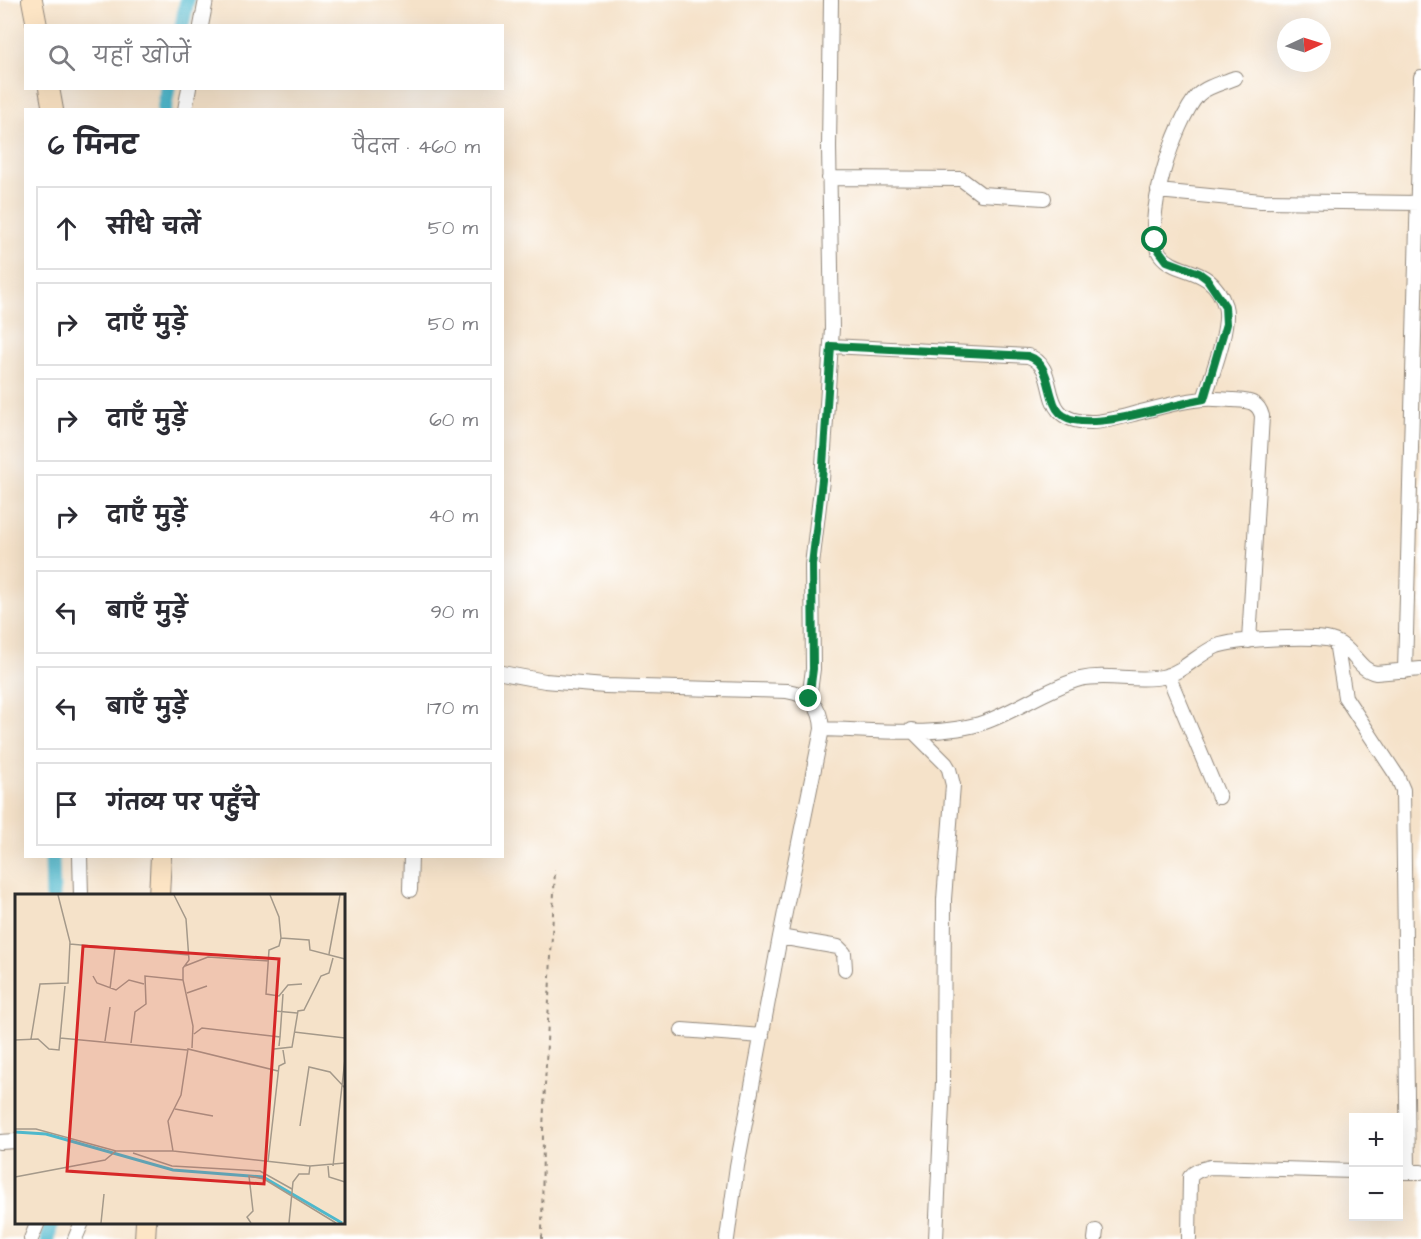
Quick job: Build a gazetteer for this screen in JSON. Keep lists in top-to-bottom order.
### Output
{
  "north": "right",
  "page": {
    "search": "यहाँ खोजें",
    "heading": ["6 मिनट", "पैदल · 460 m"],
    "list": [
      ["सीधे चलें", "50 m"],
      ["दाएँ मुड़ें", "50 m"],
      ["दाएँ मुड़ें", "60 m"],
      ["दाएँ मुड़ें", "40 m"],
      ["बाएँ मुड़ें", "90 m"],
      ["बाएँ मुड़ें", "170 m"],
      "गंतव्य पर पहुँचे"
    ],
    "map_buttons": ["+", "−"]
  }
}
